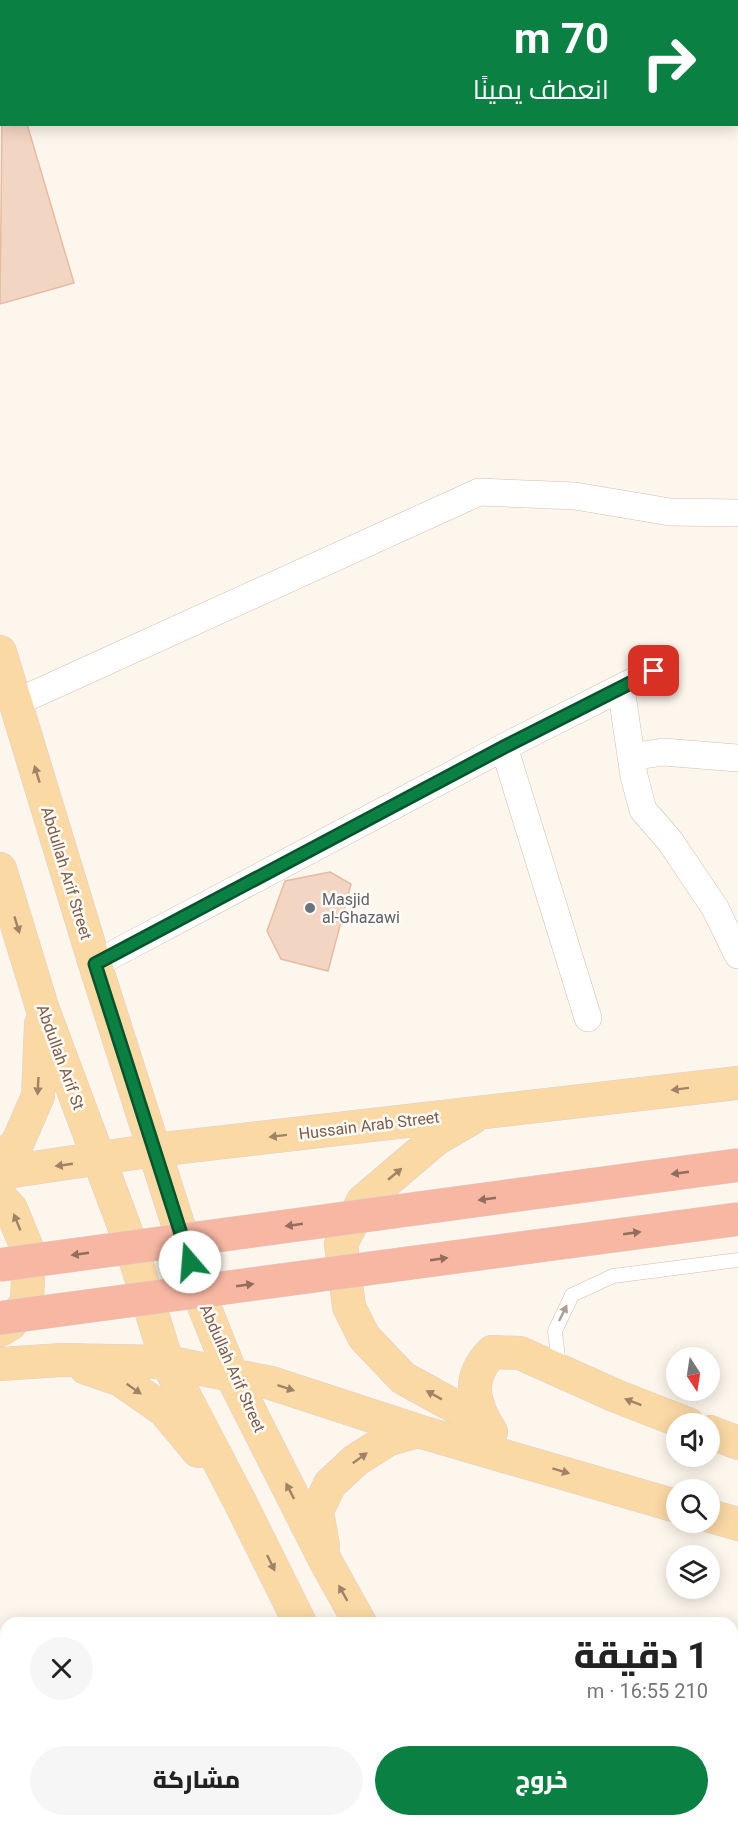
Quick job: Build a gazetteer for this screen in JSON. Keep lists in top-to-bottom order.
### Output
{
  "streets": {
    "main road": ["Abdullah Arif Street", "Abdullah Arif St", "Hussain Arab Street"]
  },
  "crossings": [
    ["Abdullah Arif Street", "Hussain Arab Street"],
    ["Abdullah Arif St", "Hussain Arab Street"]
  ],
  "places": ["Masjid al-Ghazawi"],
  "north": "bottom",
  "page": {
    "turn": ["70 m", "انعطف يمينًا"],
    "heading": ["1 دقيقة", "210 m · 16:55"],
    "buttons": ["خروج", "مشاركة"]
  }
}
